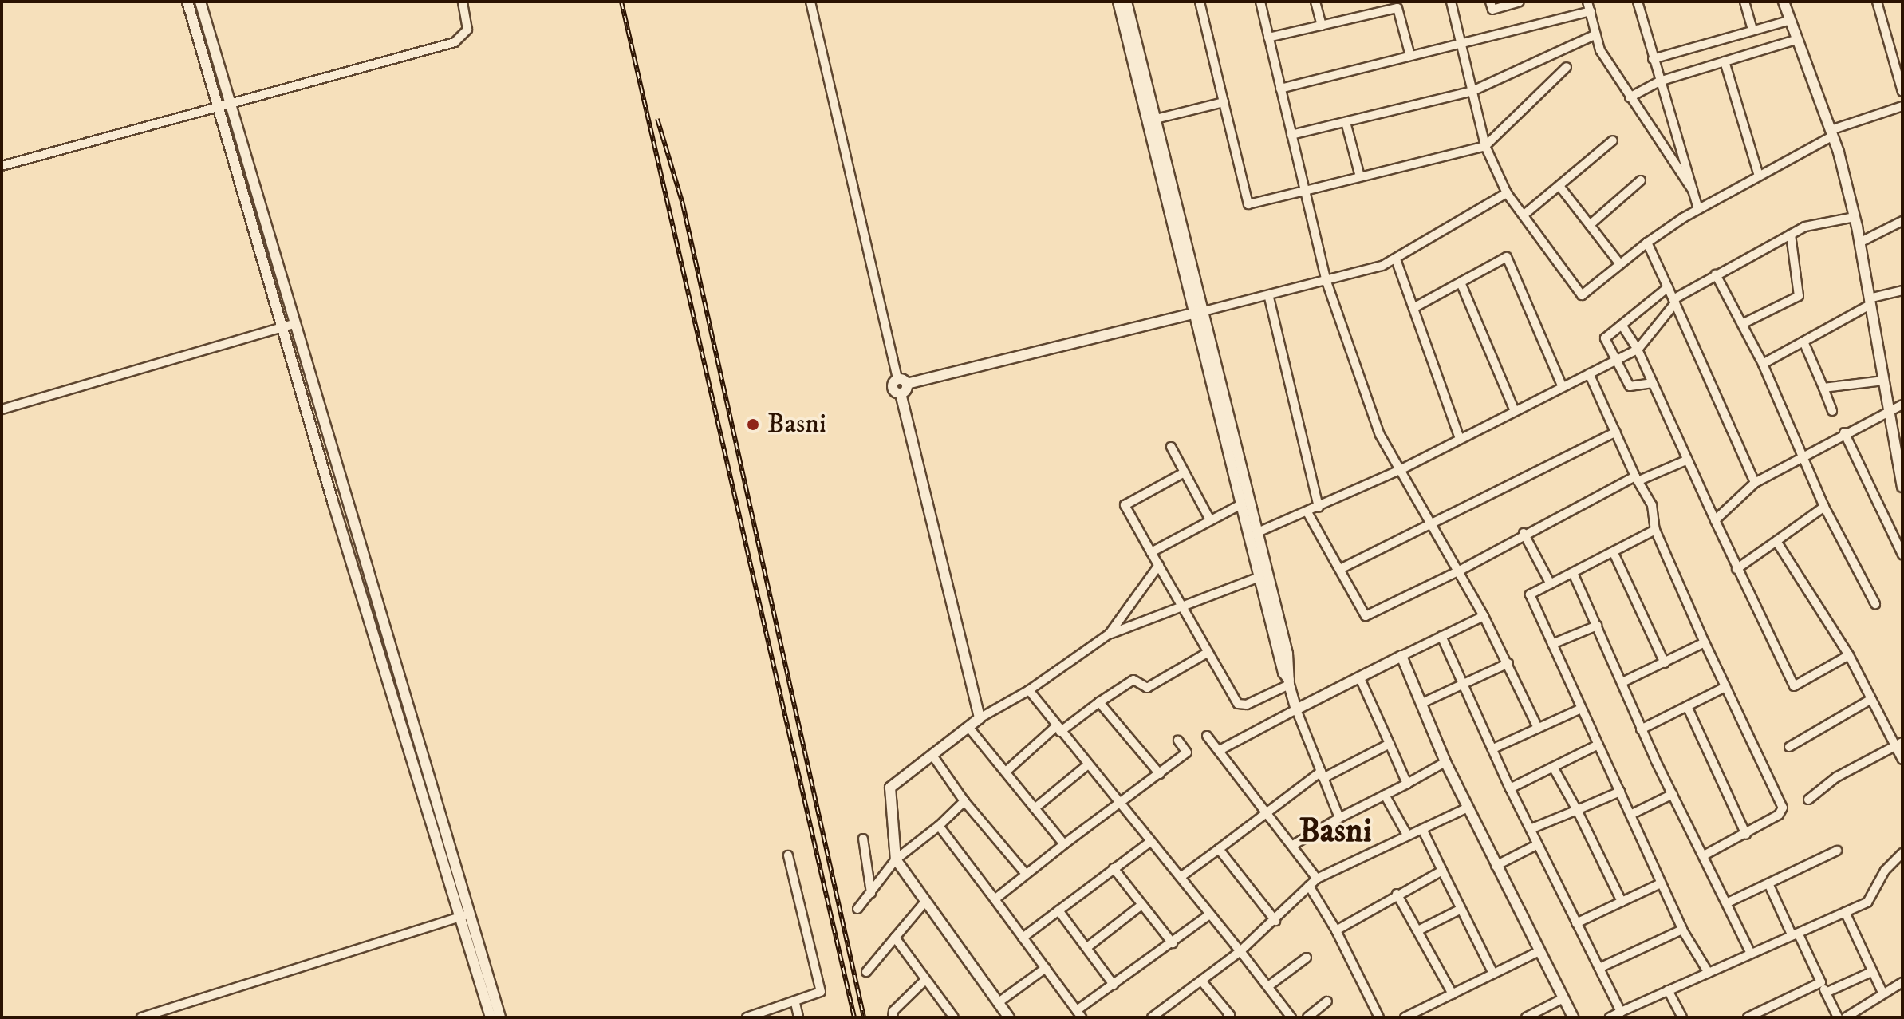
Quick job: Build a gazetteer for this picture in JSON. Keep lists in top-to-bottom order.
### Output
{
  "districts": ["Basni"],
  "places": ["Basni"]
}
